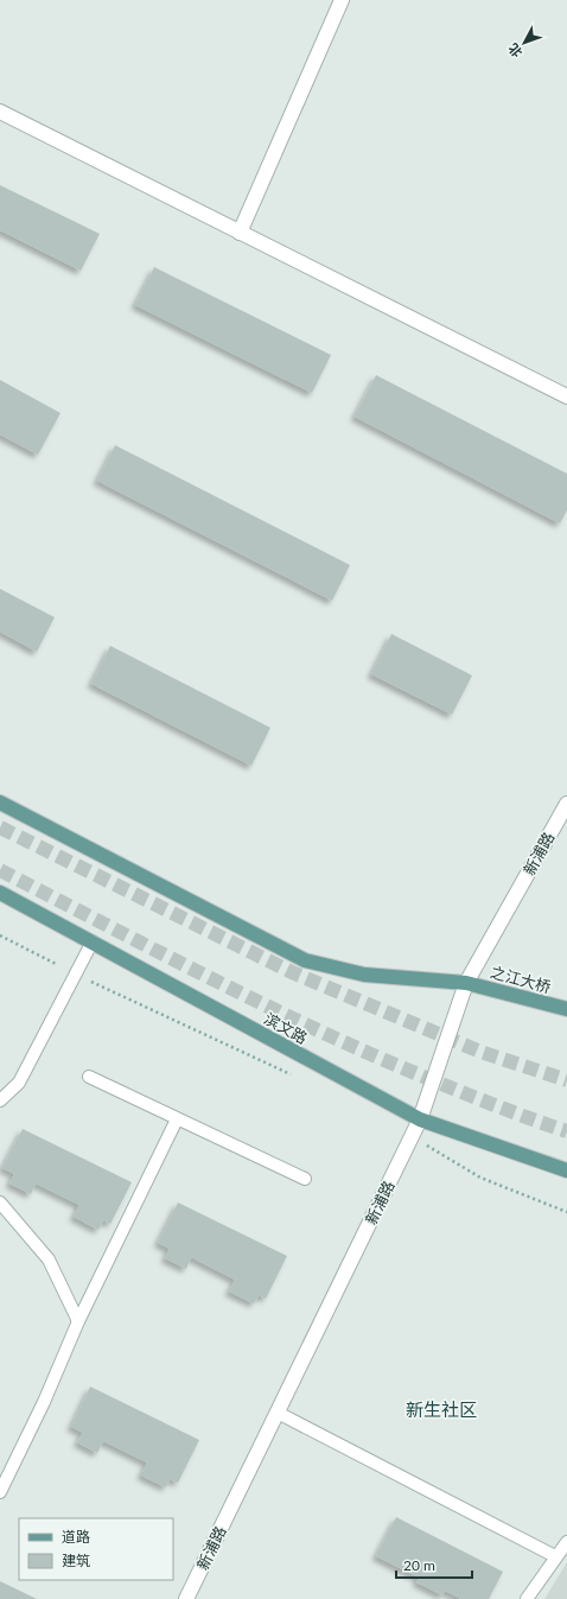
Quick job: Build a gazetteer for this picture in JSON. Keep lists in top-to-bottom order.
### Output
{
  "streets": {
    "main road": ["之江大桥", "滨文路"],
    "street": ["新浦路"]
  },
  "crossings": [
    ["新浦路", "之江大桥"],
    ["新浦路", "滨文路"]
  ],
  "districts": ["新生社区"],
  "legend": ["道路", "建筑"],
  "scale_bar": "20 m",
  "north": "bottom left"
}
